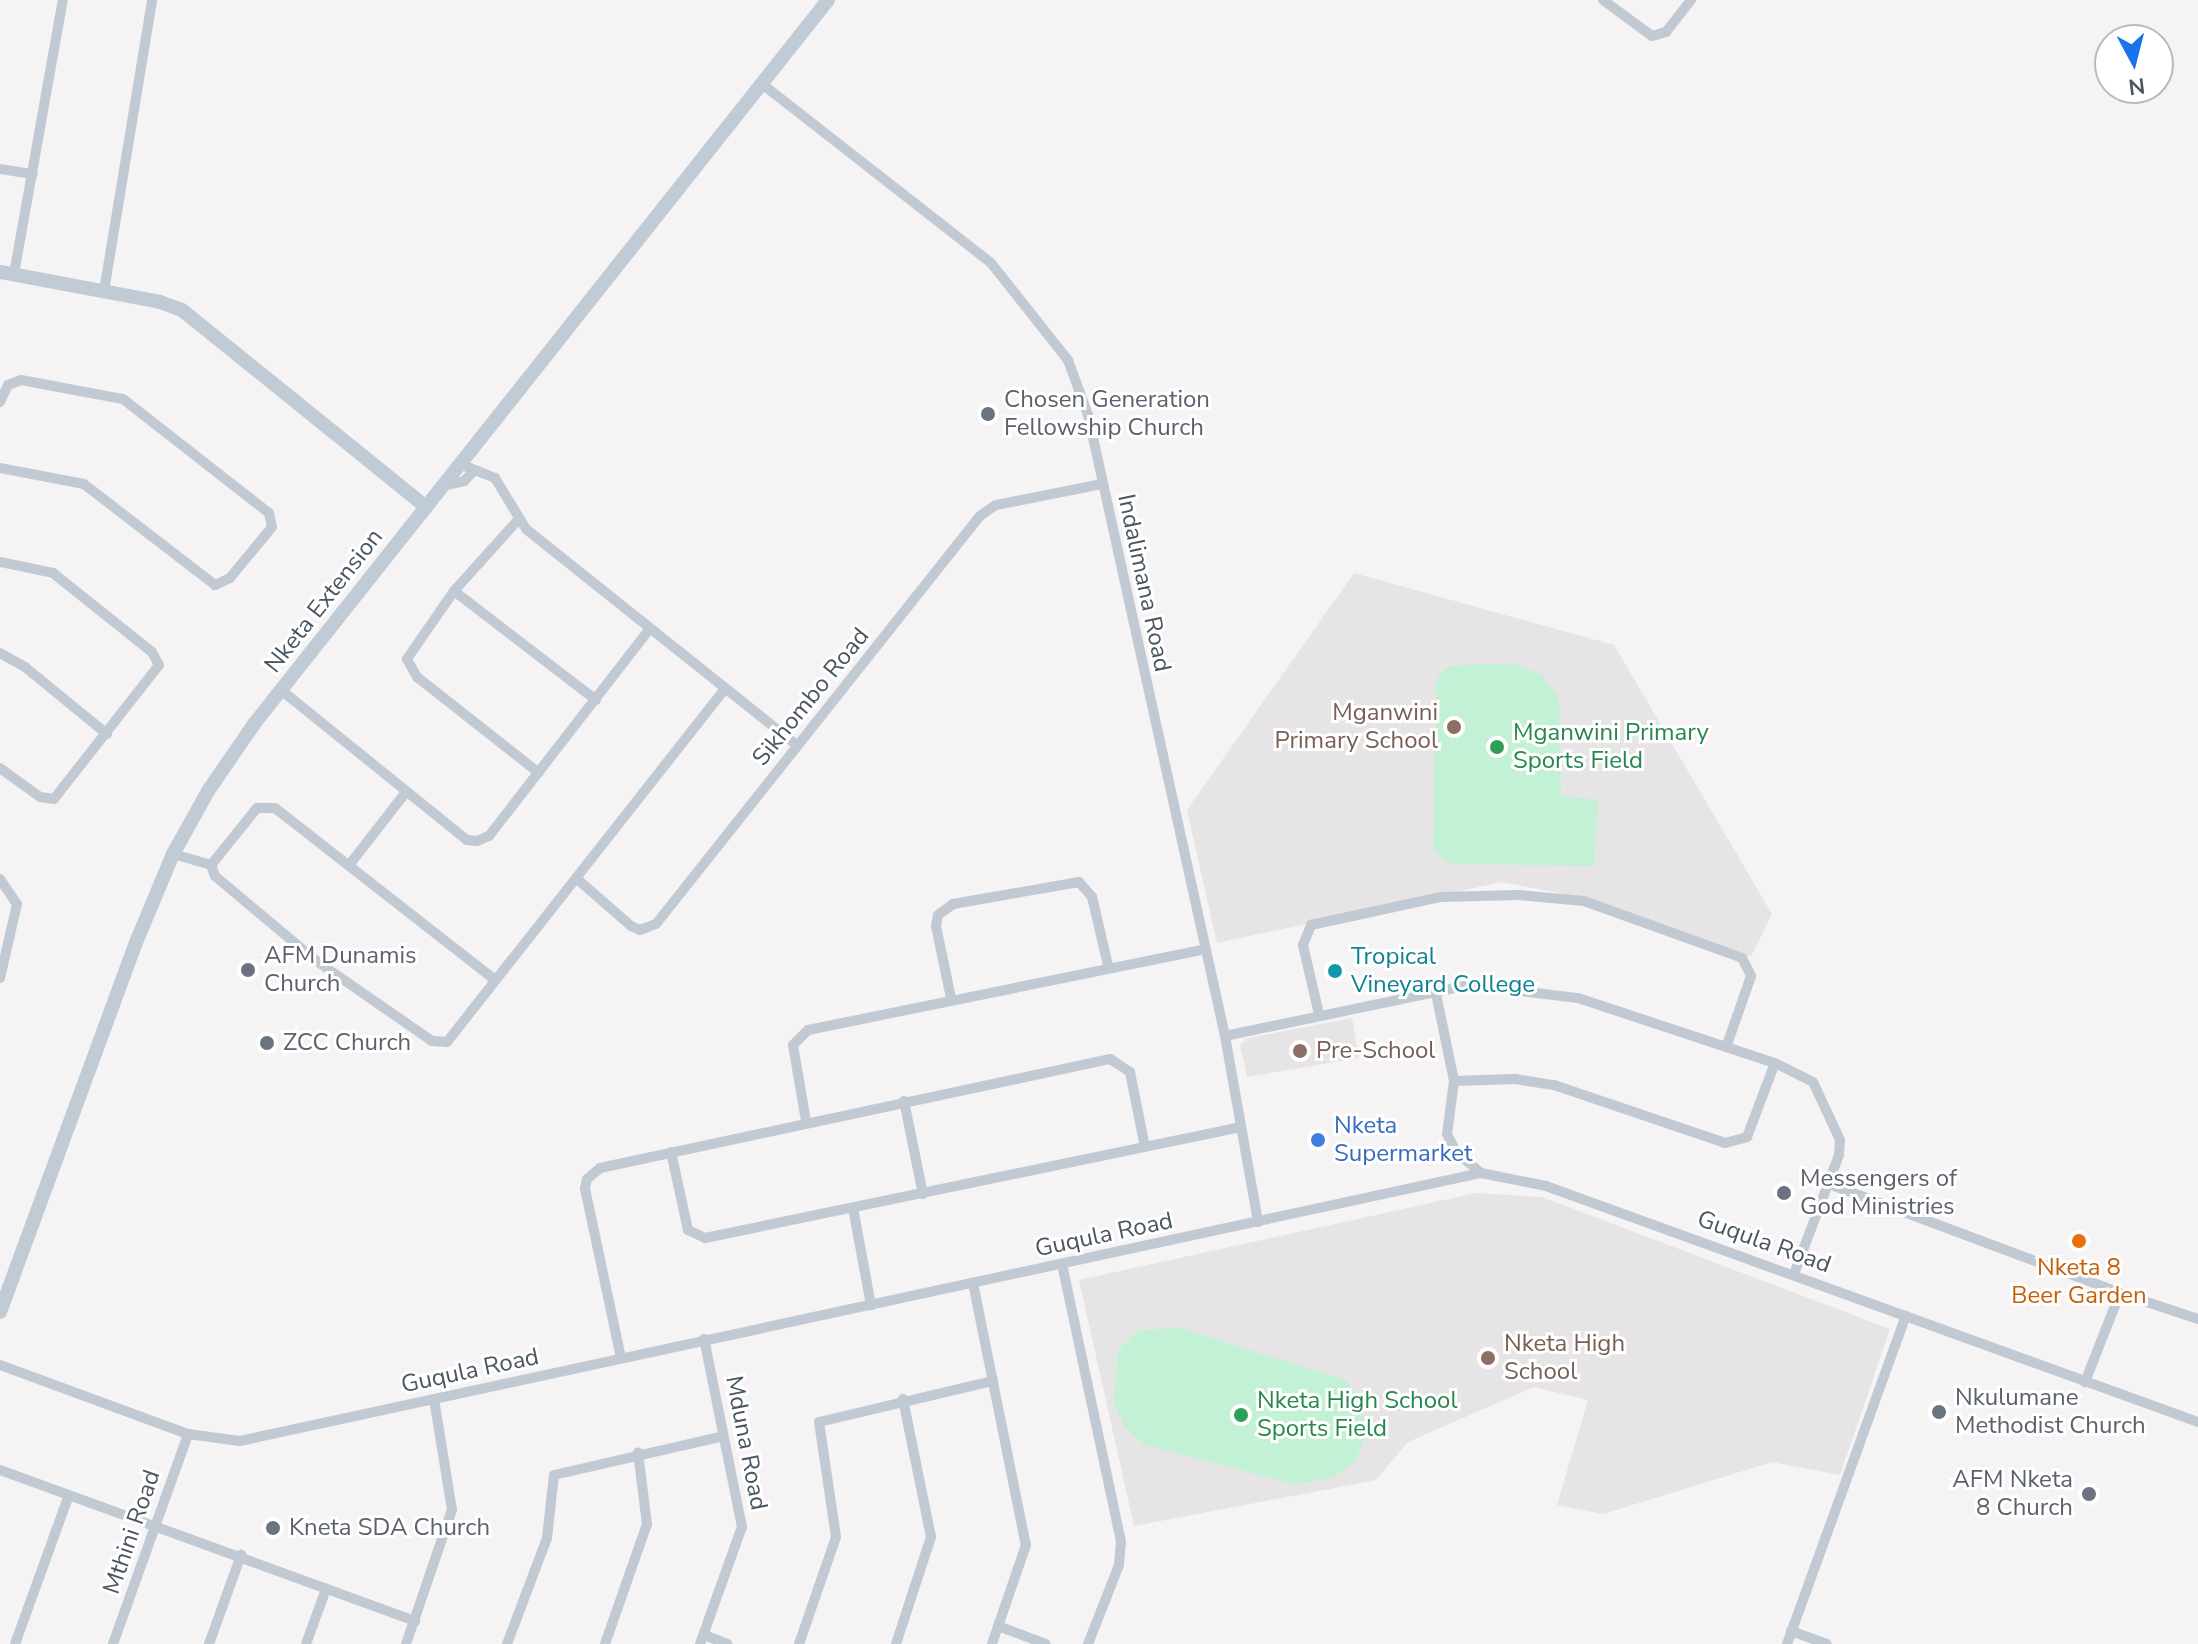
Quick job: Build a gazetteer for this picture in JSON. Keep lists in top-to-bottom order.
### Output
{
  "streets": {
    "street": [
      "Indalimana Road",
      "Nketa Extension",
      "Sikhombo Road",
      "Guqula Road",
      "Mduna Road",
      "Mthini Road"
    ]
  },
  "crossings": [
    ["Indalimana Road", "Nketa Extension"],
    ["Indalimana Road", "Sikhombo Road"],
    ["Indalimana Road", "Guqula Road"],
    ["Guqula Road", "Mduna Road"],
    ["Guqula Road", "Mthini Road"]
  ],
  "places": [
    "Chosen Generation Fellowship Church",
    "Mganwini Primary School",
    "Mganwini Primary Sports Field",
    "AFM Dunamis Church",
    "Tropical Vineyard College",
    "ZCC Church",
    "Pre-School",
    "Nketa Supermarket",
    "Messengers of God Ministries",
    "Nketa 8 Beer Garden",
    "Nketa High School",
    "Nkulumane Methodist Church",
    "Nketa High School Sports Field",
    "AFM Nketa 8 Church",
    "Kneta SDA Church"
  ],
  "north": "bottom"
}
